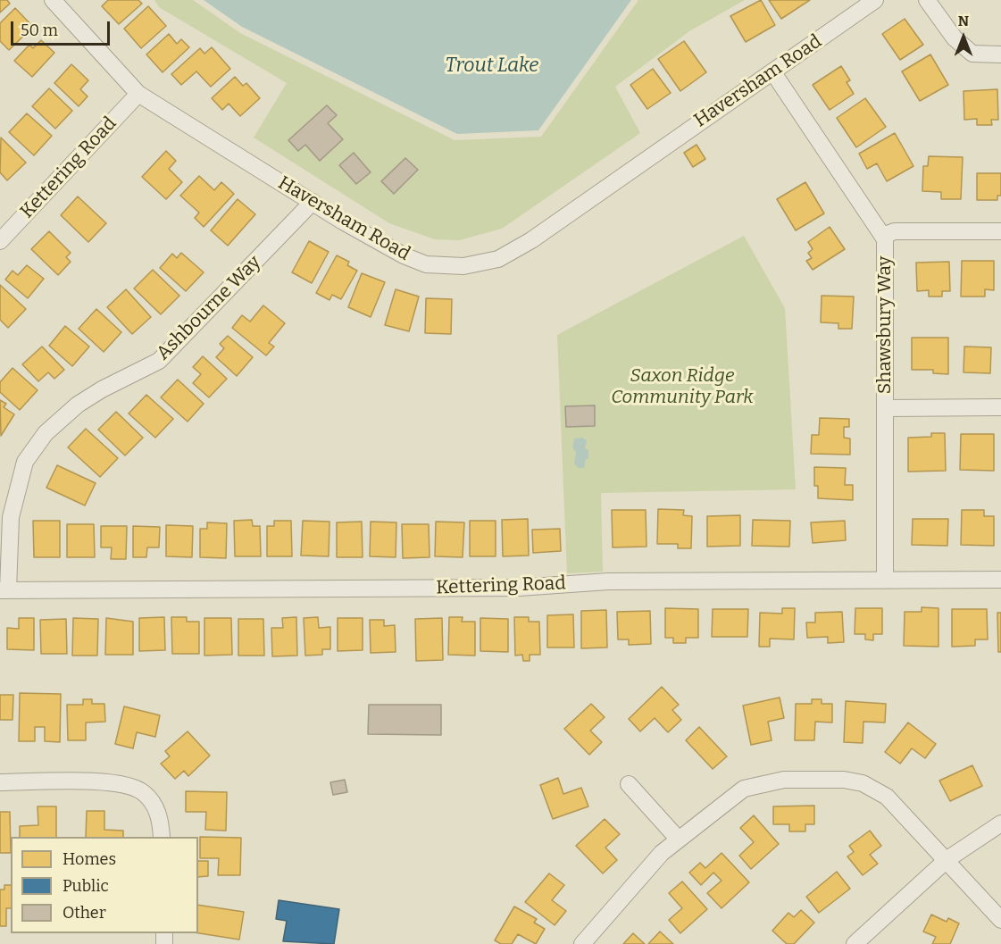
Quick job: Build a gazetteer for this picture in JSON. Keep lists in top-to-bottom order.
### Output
{
  "streets": {
    "street": [
      "Haversham Road",
      "Kettering Road",
      "Ashbourne Way",
      "Shawsbury Way"
    ]
  },
  "crossings": [
    ["Haversham Road", "Kettering Road"],
    ["Haversham Road", "Ashbourne Way"],
    ["Haversham Road", "Shawsbury Way"],
    ["Kettering Road", "Ashbourne Way"],
    ["Kettering Road", "Shawsbury Way"]
  ],
  "water": ["Trout Lake"],
  "parks": ["Saxon Ridge Community Park"],
  "legend": ["Homes", "Public", "Other"],
  "scale_bar": "50 m",
  "north": "top"
}
